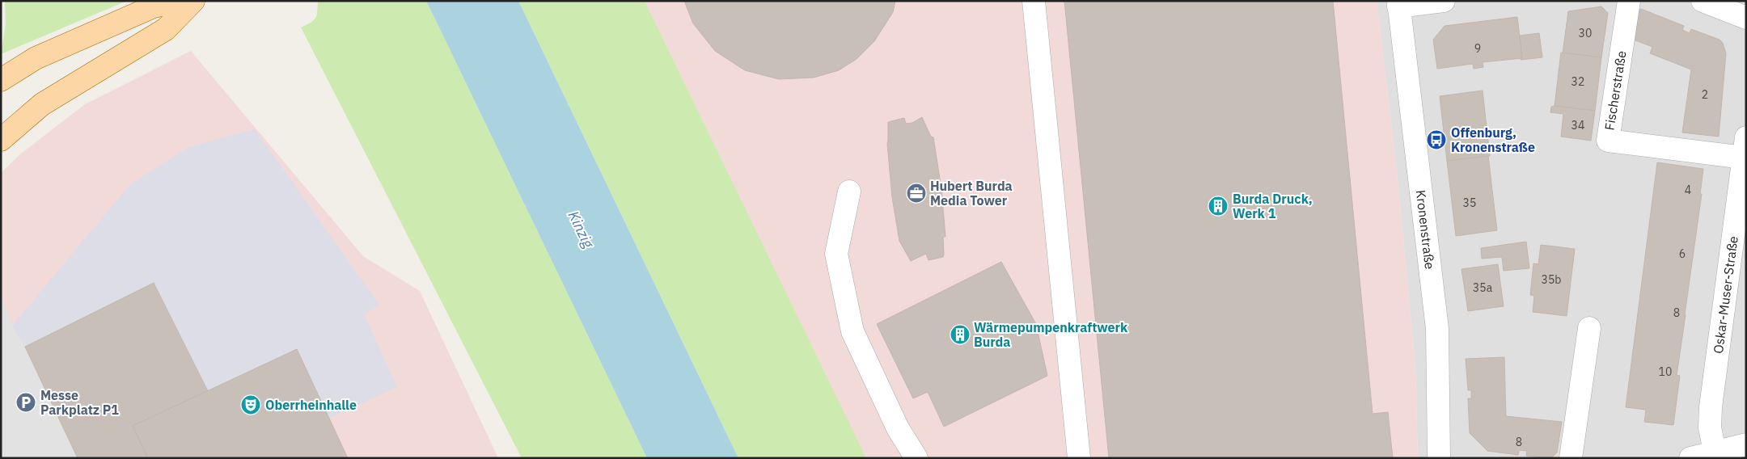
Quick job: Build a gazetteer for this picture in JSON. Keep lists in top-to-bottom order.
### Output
{
  "streets": {
    "street": ["Fischerstraße", "Kronenstraße", "Oskar-Muser-Straße"]
  },
  "crossings": [
    ["Fischerstraße", "Oskar-Muser-Straße"]
  ],
  "water": ["Kinzig"],
  "places": {
    "bus stop": ["Offenburg, Kronenstraße"],
    "office": ["Hubert Burda Media Tower"],
    "building": ["Burda Druck, Werk 1", "Wärmepumpenkraftwerk Burda"],
    "parking": ["Messe Parkplatz P1"],
    "theatre": ["Oberrheinhalle"]
  },
  "house_numbers": [
    "30",
    "9",
    "32",
    "2",
    "34",
    "4",
    "35",
    "6",
    "35b",
    "35a",
    "8",
    "10",
    "8"
  ]
}
